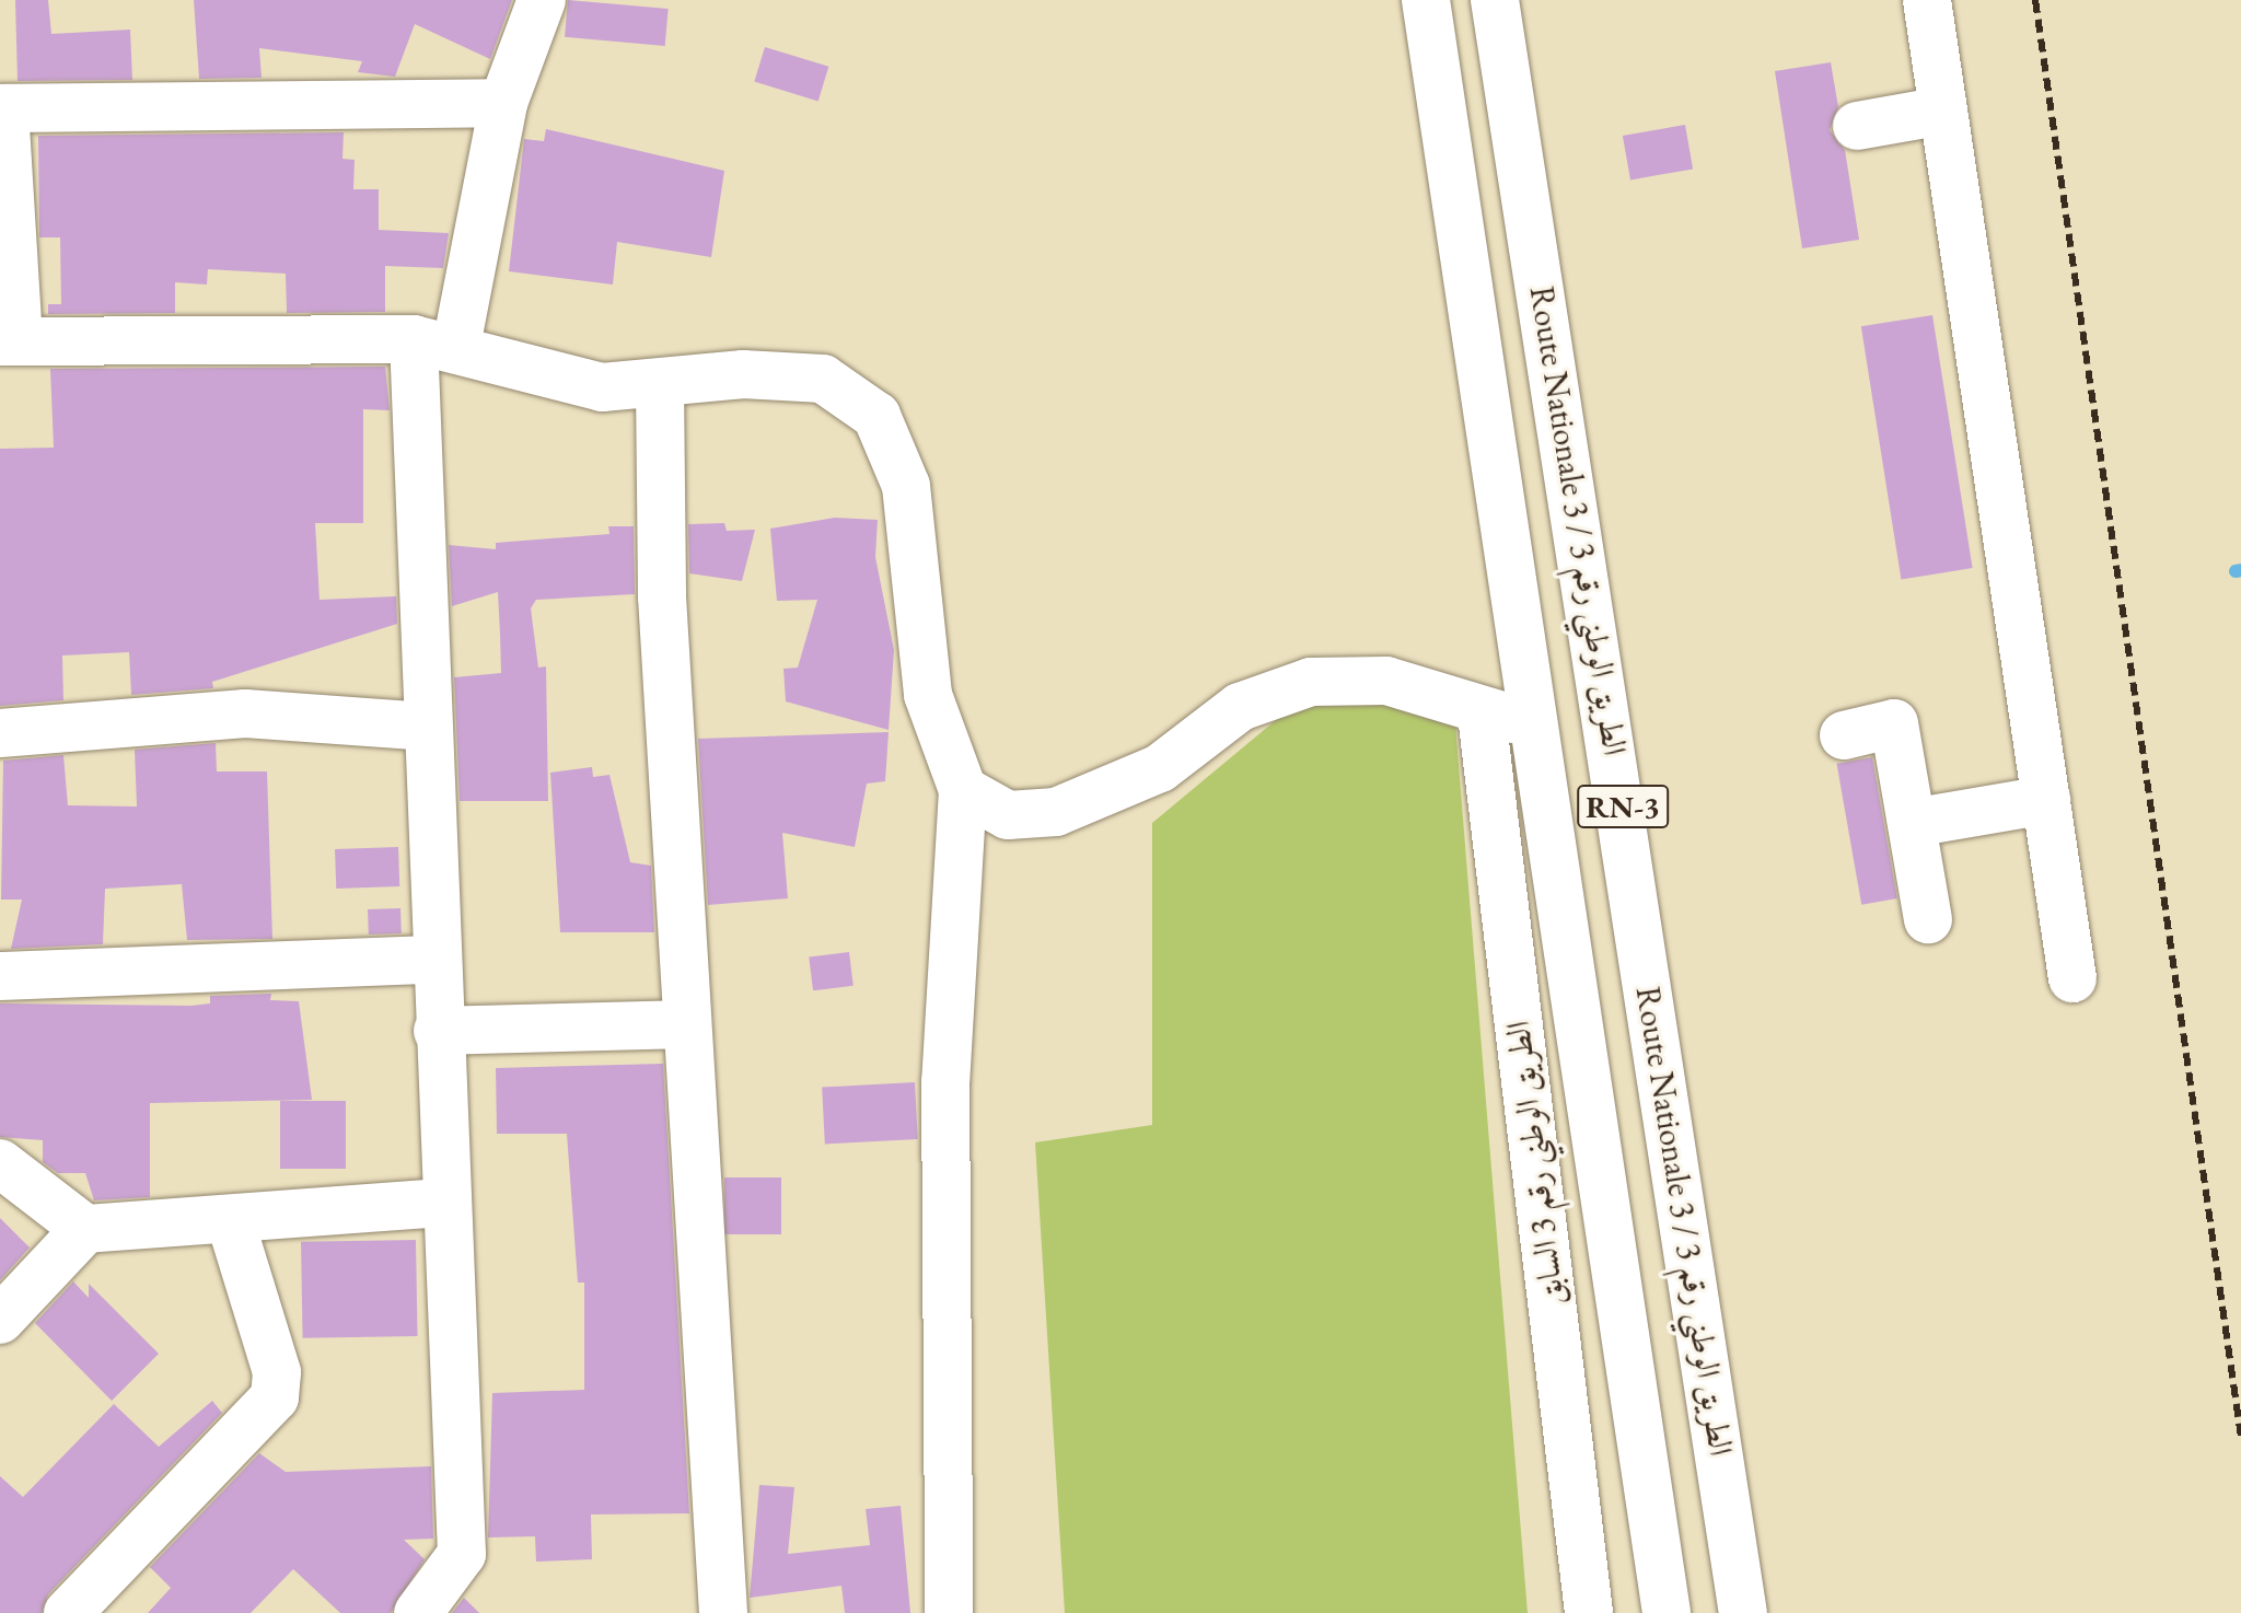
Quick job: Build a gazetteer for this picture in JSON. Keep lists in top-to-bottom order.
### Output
{
  "streets": {
    "main road": ["Route Nationale 3 / الطريق الوطني رقم 3", "RN-3", "الطريق الوطني رقم 3 السابق"]
  }
}
